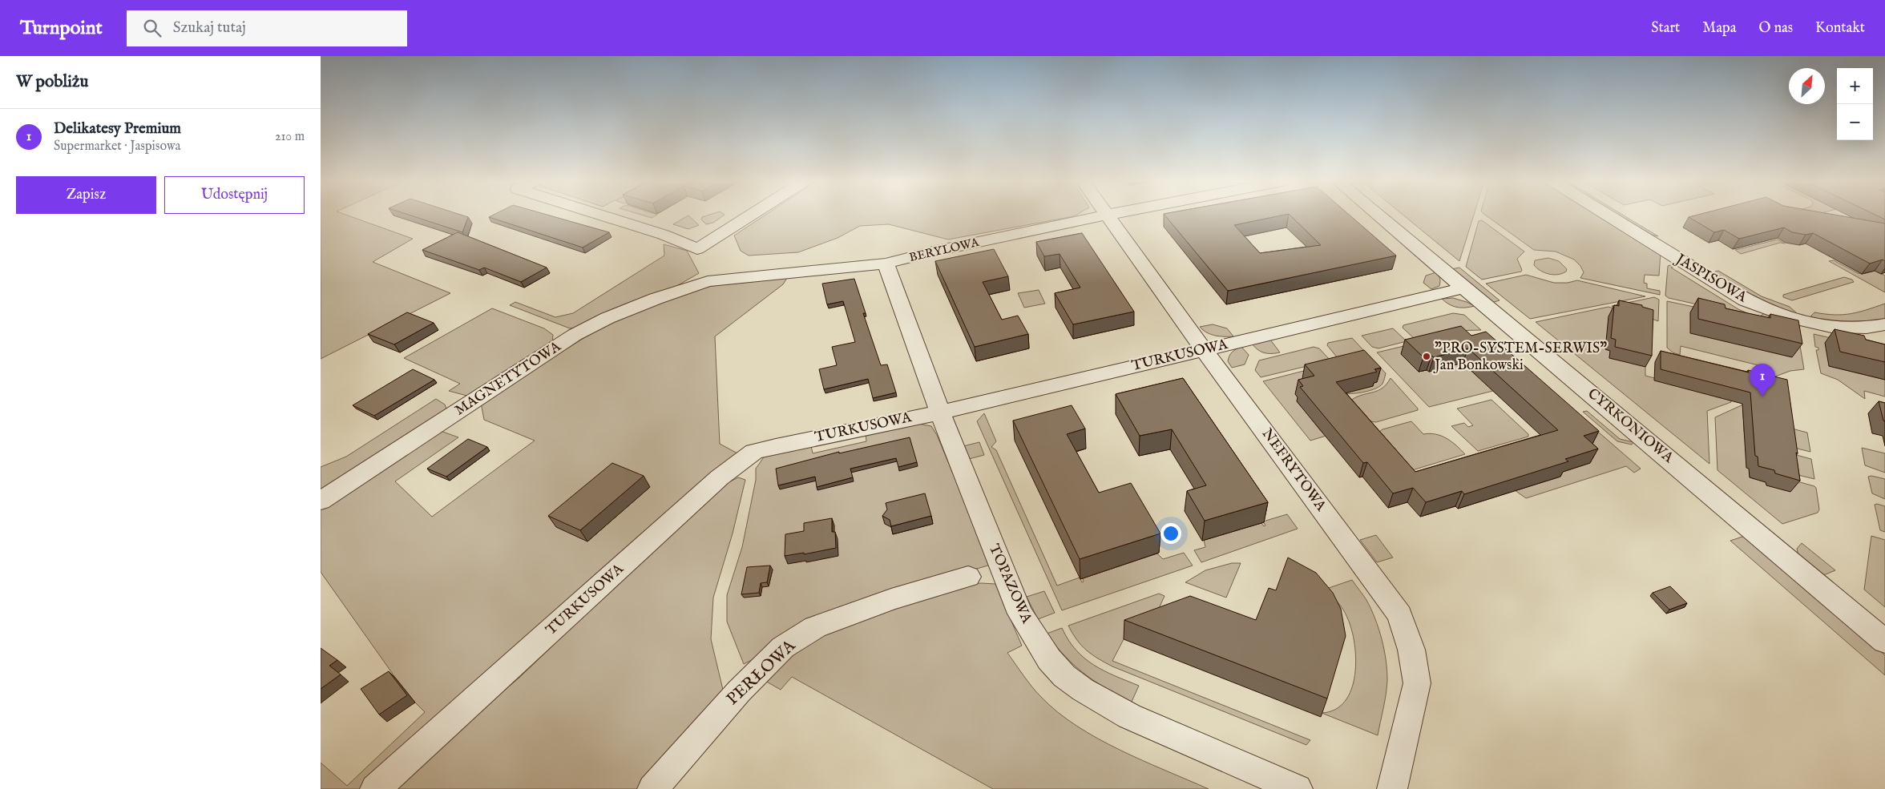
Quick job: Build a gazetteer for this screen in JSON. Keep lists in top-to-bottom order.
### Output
{
  "streets": {
    "street": [
      "BERYLOWA",
      "JASPISOWA",
      "TURKUSOWA",
      "MAGNETYTOWA",
      "CYRKONIOWA",
      "NEFRYTOWA",
      "TOPAZOWA",
      "PERŁOWA"
    ]
  },
  "crossings": [
    ["BERYLOWA", "MAGNETYTOWA"],
    ["BERYLOWA", "TOPAZOWA"],
    ["TURKUSOWA", "CYRKONIOWA"],
    ["TURKUSOWA", "NEFRYTOWA"],
    ["TURKUSOWA", "TOPAZOWA"]
  ],
  "places": ["\"PRO-SYSTEM-SERWIS\" Jan Bonkowski"],
  "north": "top right",
  "page": {
    "header": "Turnpoint",
    "search": "Szukaj tutaj",
    "nav": [
      "Start",
      "Mapa",
      "O nas",
      "Kontakt"
    ],
    "heading": "W pobliżu",
    "map_buttons": ["+", "−"],
    "list": [
      {
        "mark": "1",
        "name": "Delikatesy Premium",
        "note": "Supermarket · Jaspisowa",
        "value": "210 m"
      }
    ],
    "buttons": ["Zapisz", "Udostępnij"],
    "pins": "1"
  }
}
